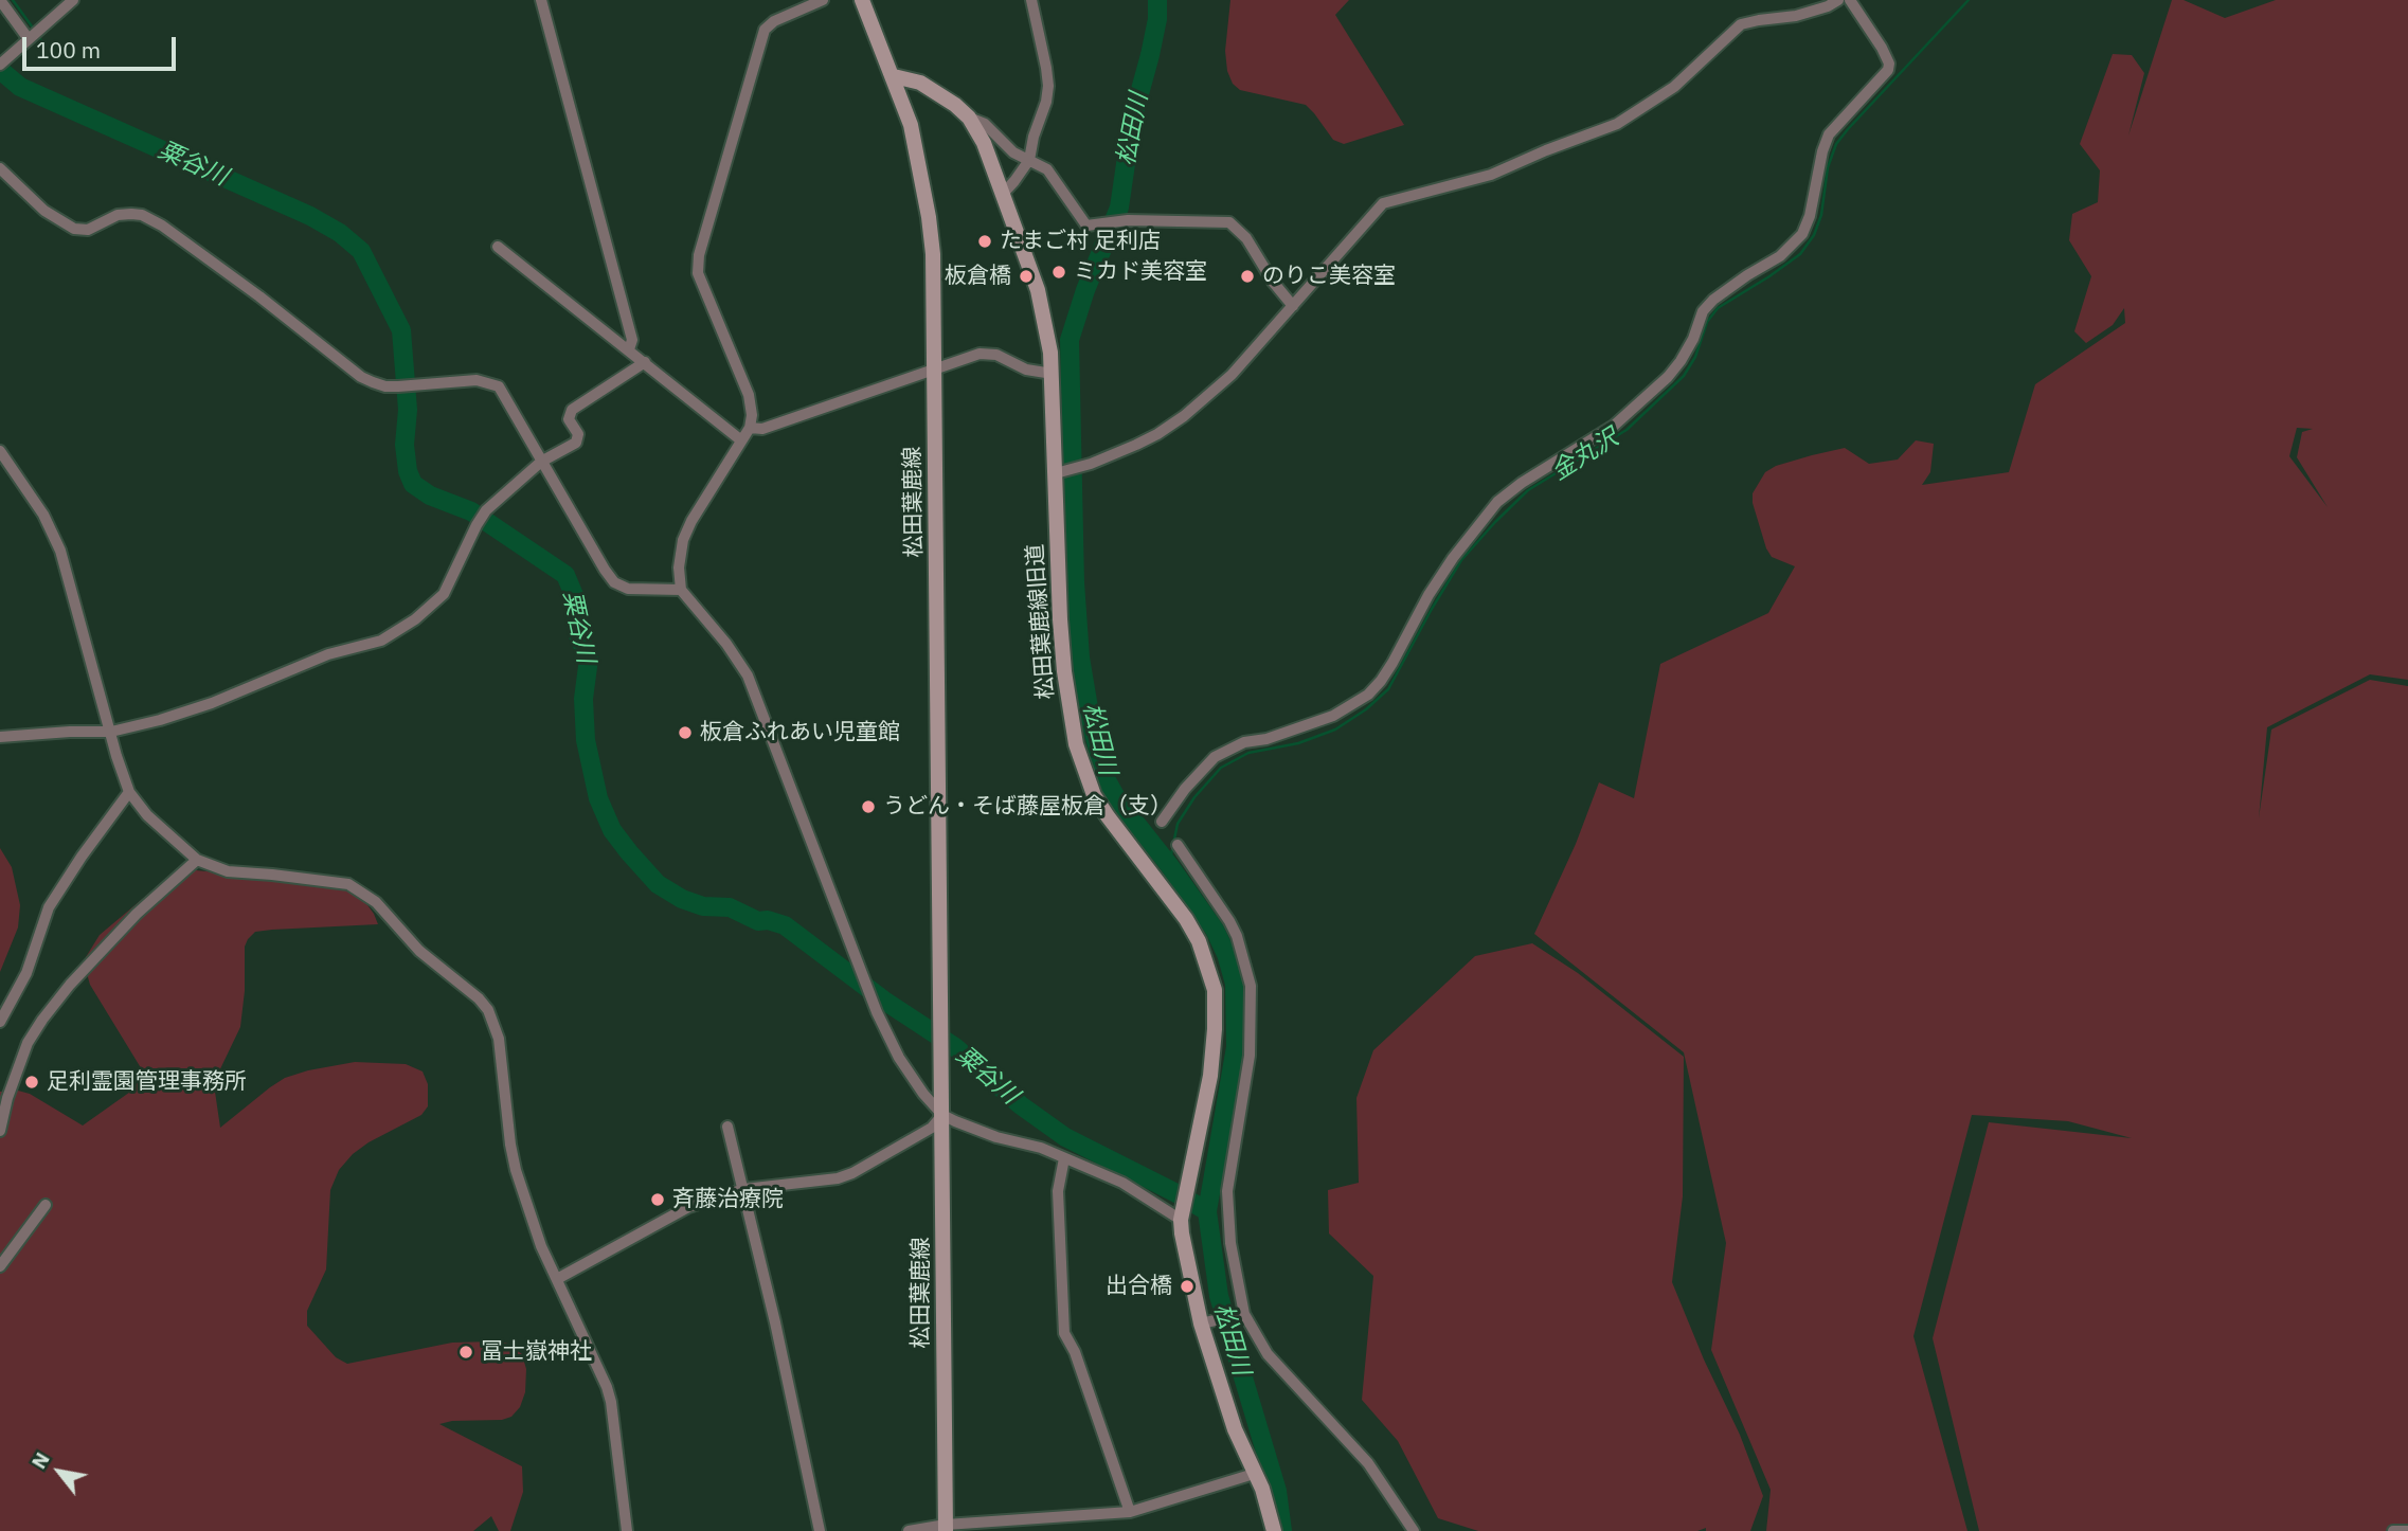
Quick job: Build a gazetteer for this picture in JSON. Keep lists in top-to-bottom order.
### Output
{
  "streets": {
    "street": ["松田葉鹿線", "松田葉鹿線旧道"]
  },
  "crossings": [
    ["松田葉鹿線", "松田葉鹿線旧道"]
  ],
  "water": ["松田川", "粟谷川", "金丸沢"],
  "places": [
    "たまご村 足利店",
    "ミカド美容室",
    "板倉橋",
    "のりこ美容室",
    "板倉ふれあい児童館",
    "うどん・そば藤屋板倉（支）",
    "足利霊園管理事務所",
    "斉藤治療院",
    "出合橋",
    "冨士嶽神社"
  ],
  "scale_bar": "100 m",
  "north": "top left"
}
